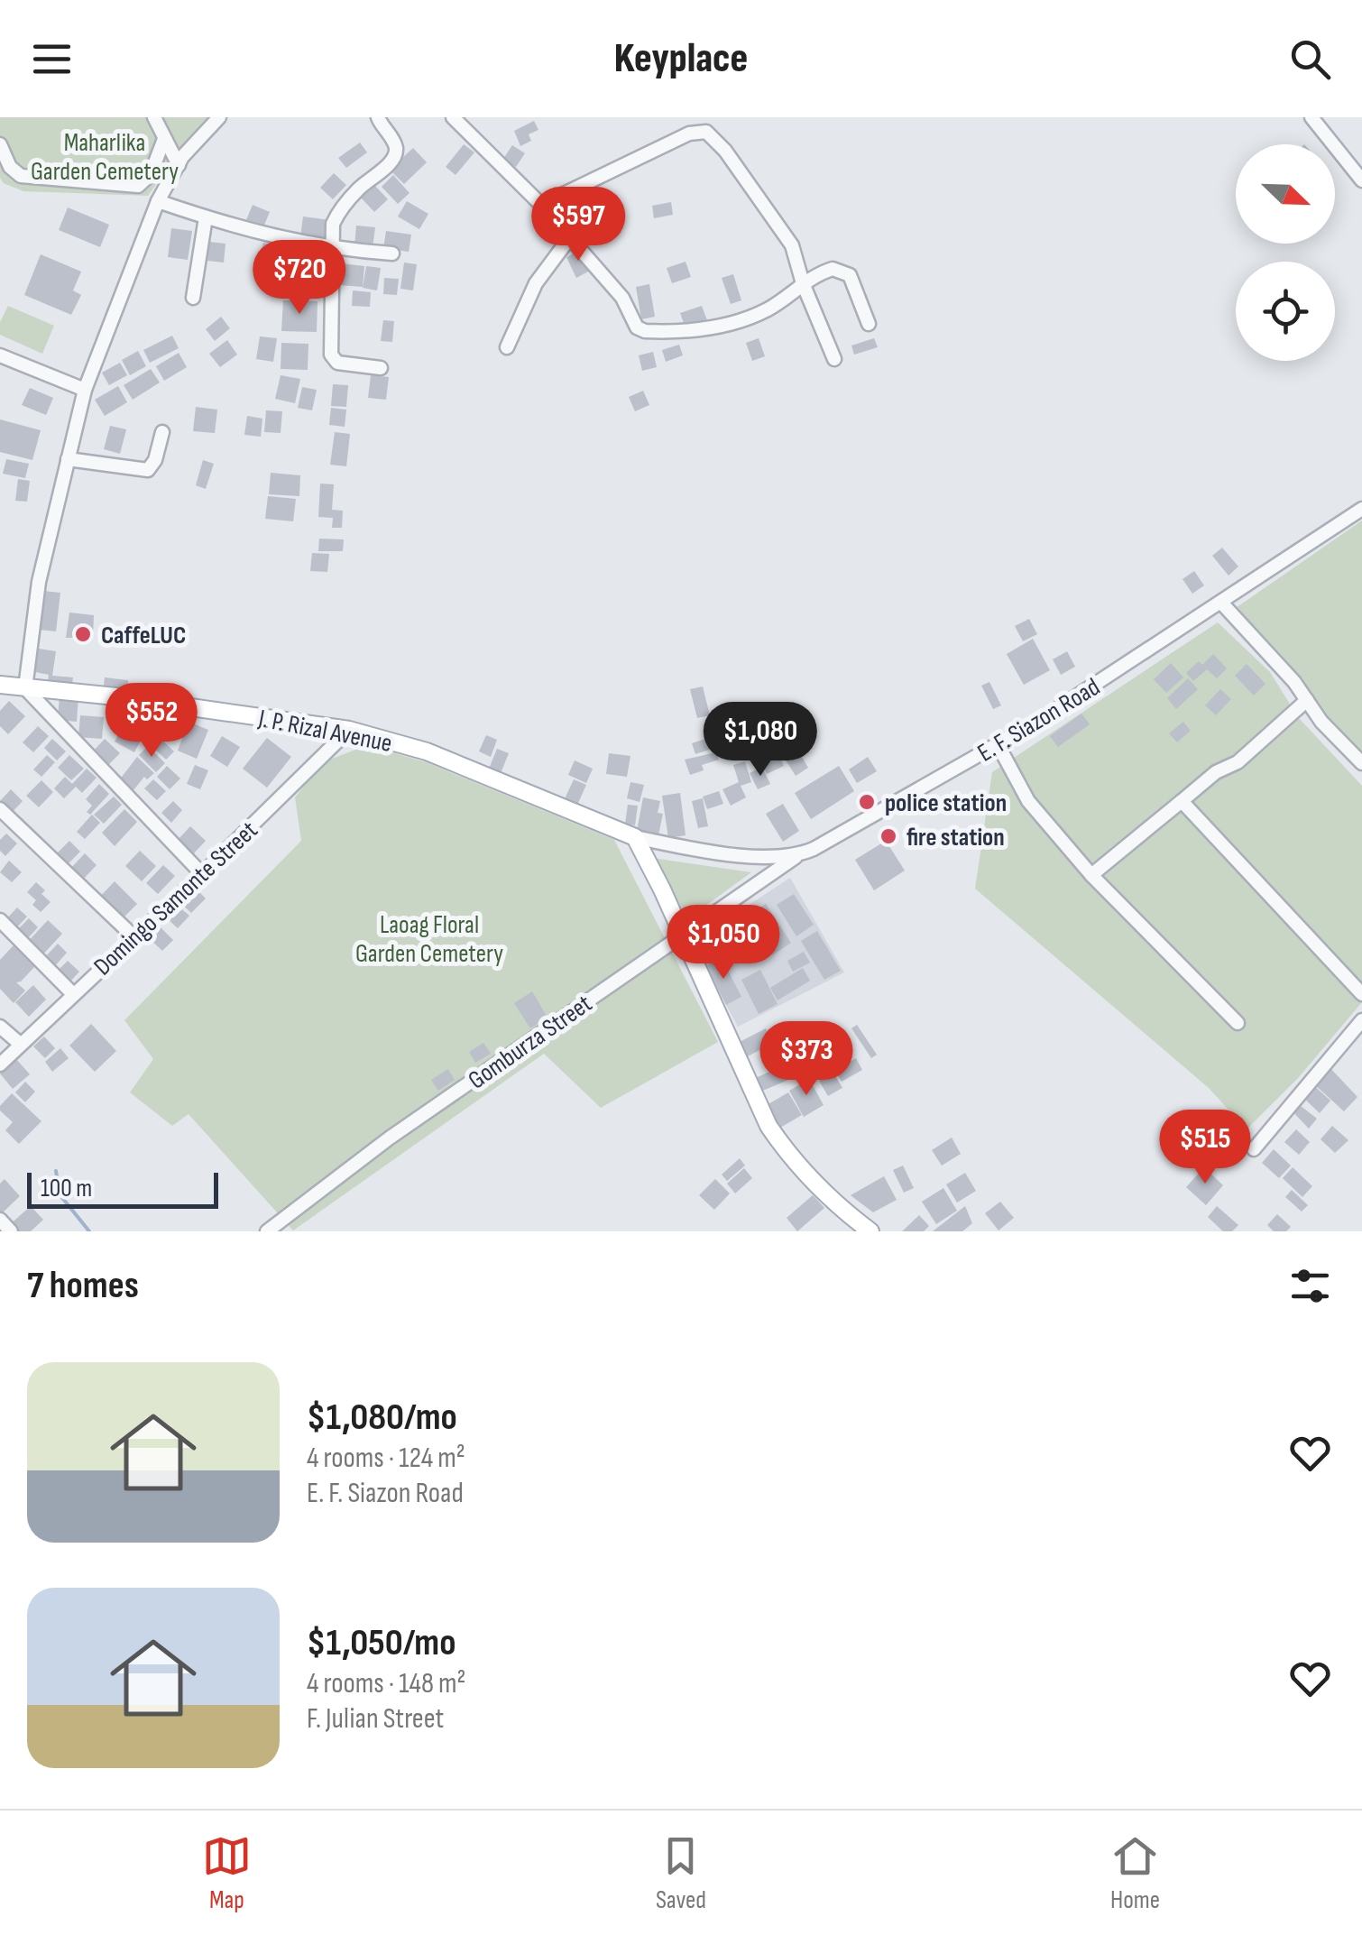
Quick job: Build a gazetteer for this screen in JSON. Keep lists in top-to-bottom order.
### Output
{
  "streets": {
    "main road": ["J. P. Rizal Avenue"],
    "street": ["E. F. Siazon Road", "Domingo Samonte Street", "Gomburza Street"]
  },
  "crossings": [
    ["E. F. Siazon Road", "Gomburza Street"],
    ["J. P. Rizal Avenue", "Domingo Samonte Street"]
  ],
  "parks": ["Maharlika Garden Cemetery", "Laoag Floral Garden Cemetery"],
  "places": ["CaffeLUC", "police station", "fire station"],
  "scale_bar": "100 m",
  "north": "bottom right",
  "page": {
    "header": "Keyplace",
    "price": [
      "$597",
      "$720",
      "$552",
      "$1,080",
      "$1,050",
      "$373",
      "$515"
    ],
    "scale": "100 m",
    "heading": "7 homes",
    "list": [
      {
        "name": "$1,080/mo",
        "note": "4 rooms · 124 m² · E. F. Siazon Road"
      },
      {
        "name": "$1,050/mo",
        "note": "4 rooms · 148 m² · F. Julian Street"
      }
    ],
    "tabs": ["Map", "Saved", "Home"]
  }
}
